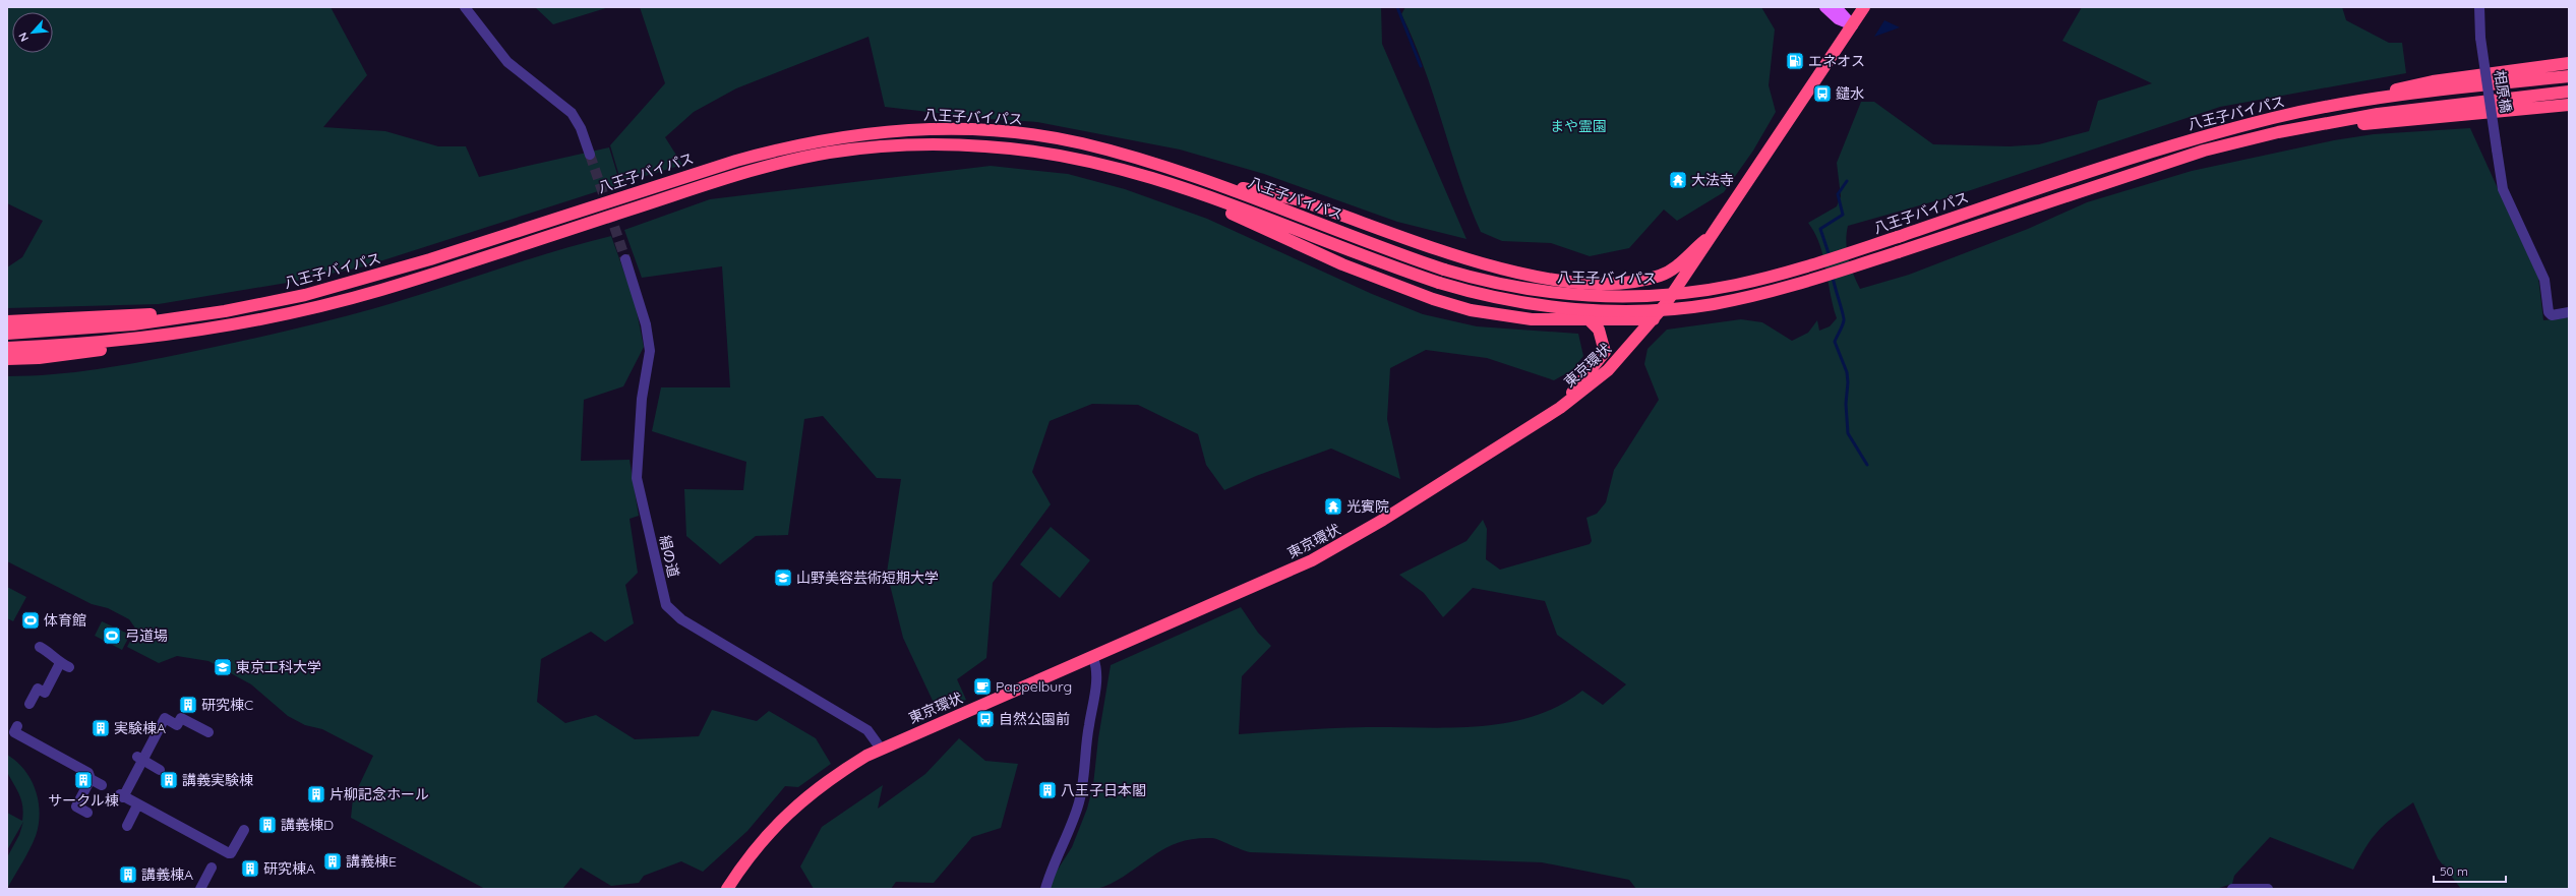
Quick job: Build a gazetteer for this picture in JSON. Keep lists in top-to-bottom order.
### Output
{
  "streets": {
    "highway": ["八王子バイパス", "東京環状"],
    "street": ["相原橋", "絹の道"]
  },
  "crossings": [
    ["東京環状", "絹の道"]
  ],
  "parks": ["まや霊園"],
  "places": {
    "fuel station": ["エネオス"],
    "bus stop": ["鑓水", "自然公園前"],
    "temple": ["大法寺", "光賓院"],
    "school or university": ["山野美容芸術短期大学", "東京工科大学"],
    "sports": ["体育館", "弓道場"],
    "cafe": ["Pappelburg"],
    "building": [
      "研究棟C",
      "実験棟A",
      "サークル棟",
      "講義実験棟",
      "八王子日本閣",
      "片柳記念ホール",
      "講義棟D",
      "講義棟E",
      "研究棟A",
      "講義棟A"
    ]
  },
  "scale_bar": "50 m",
  "north": "bottom left"
}
